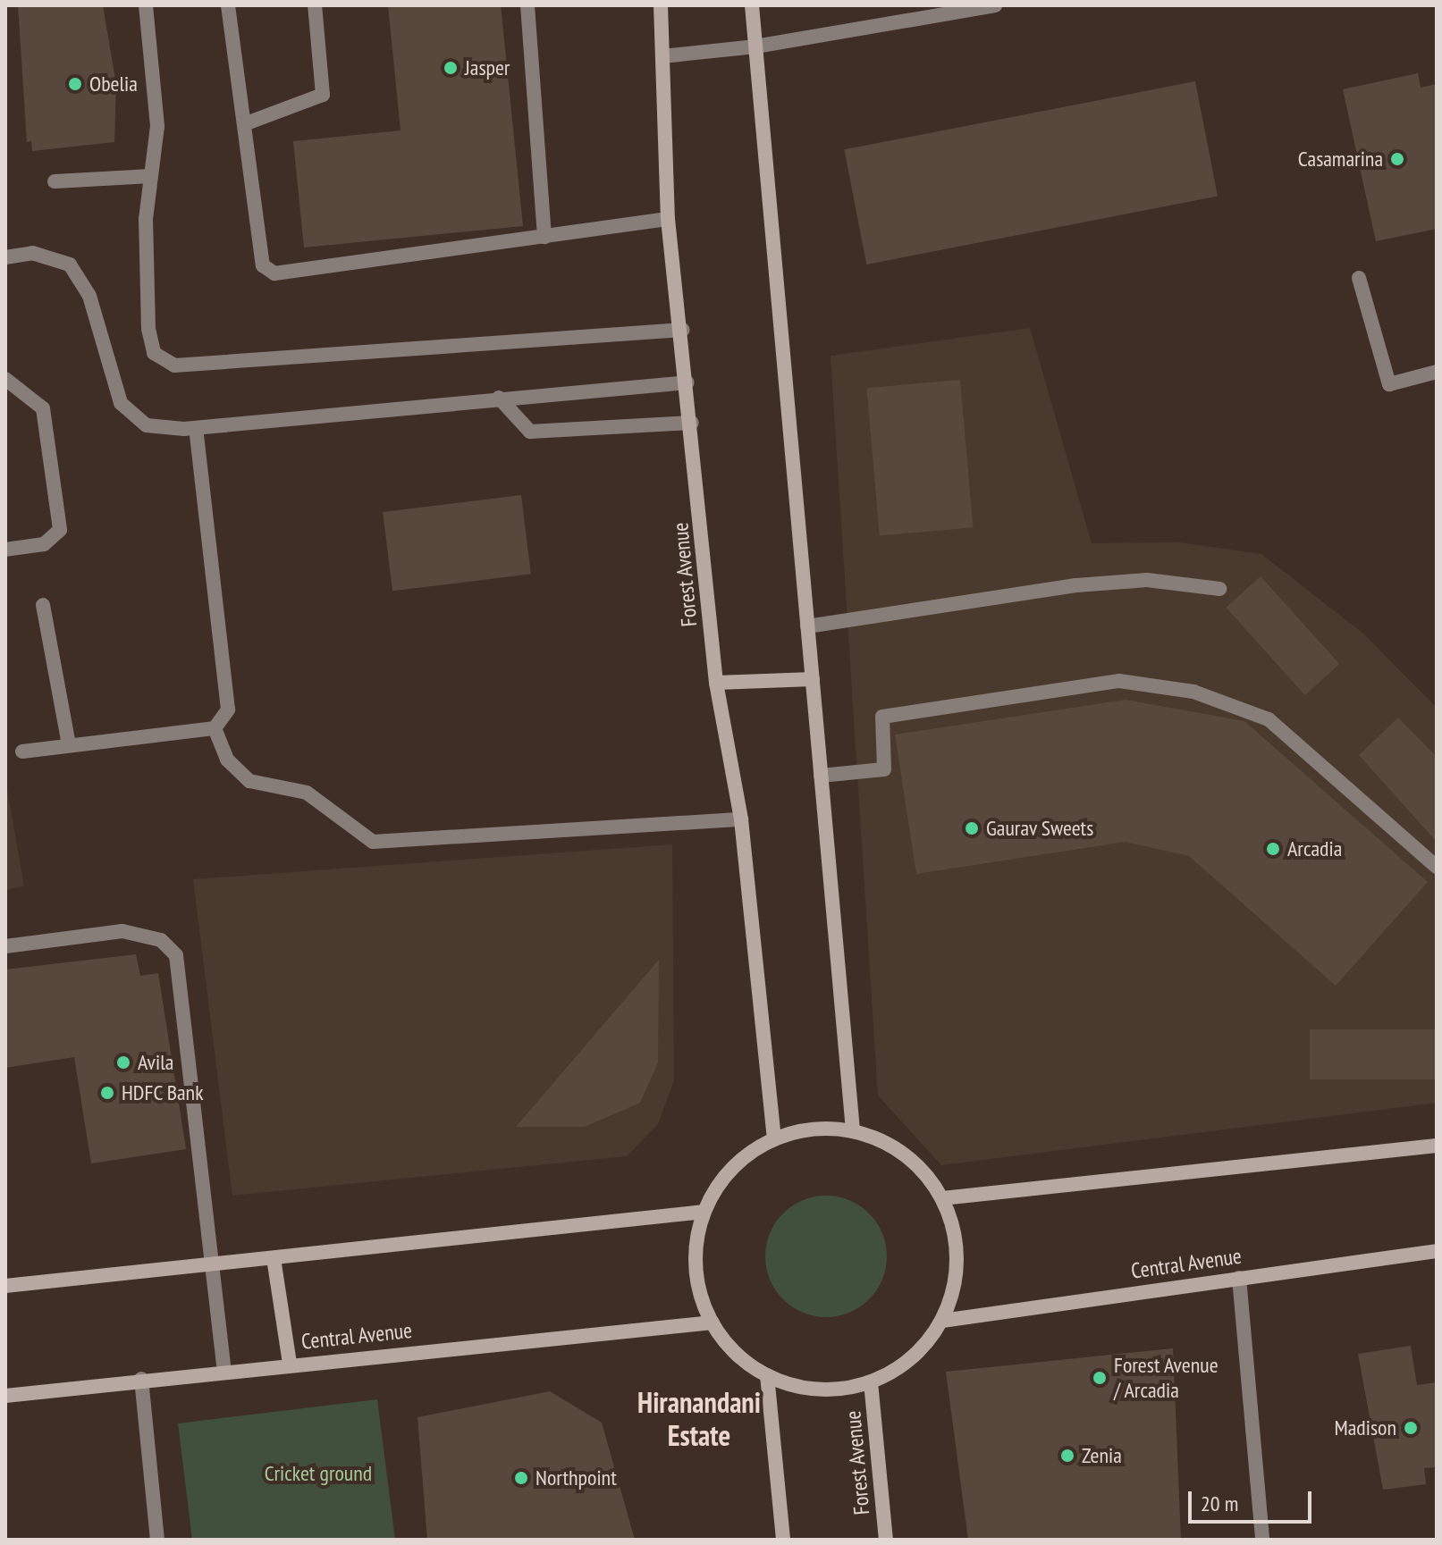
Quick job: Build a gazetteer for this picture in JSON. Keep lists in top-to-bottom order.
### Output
{
  "streets": {
    "main road": ["Forest Avenue", "Central Avenue"]
  },
  "districts": ["Hiranandani Estate"],
  "parks": ["Cricket ground"],
  "places": [
    "Jasper",
    "Obelia",
    "Casamarina",
    "Gaurav Sweets",
    "Arcadia",
    "Avila",
    "HDFC Bank",
    "Forest Avenue / Arcadia",
    "Madison",
    "Zenia",
    "Northpoint"
  ],
  "scale_bar": "20 m"
}
